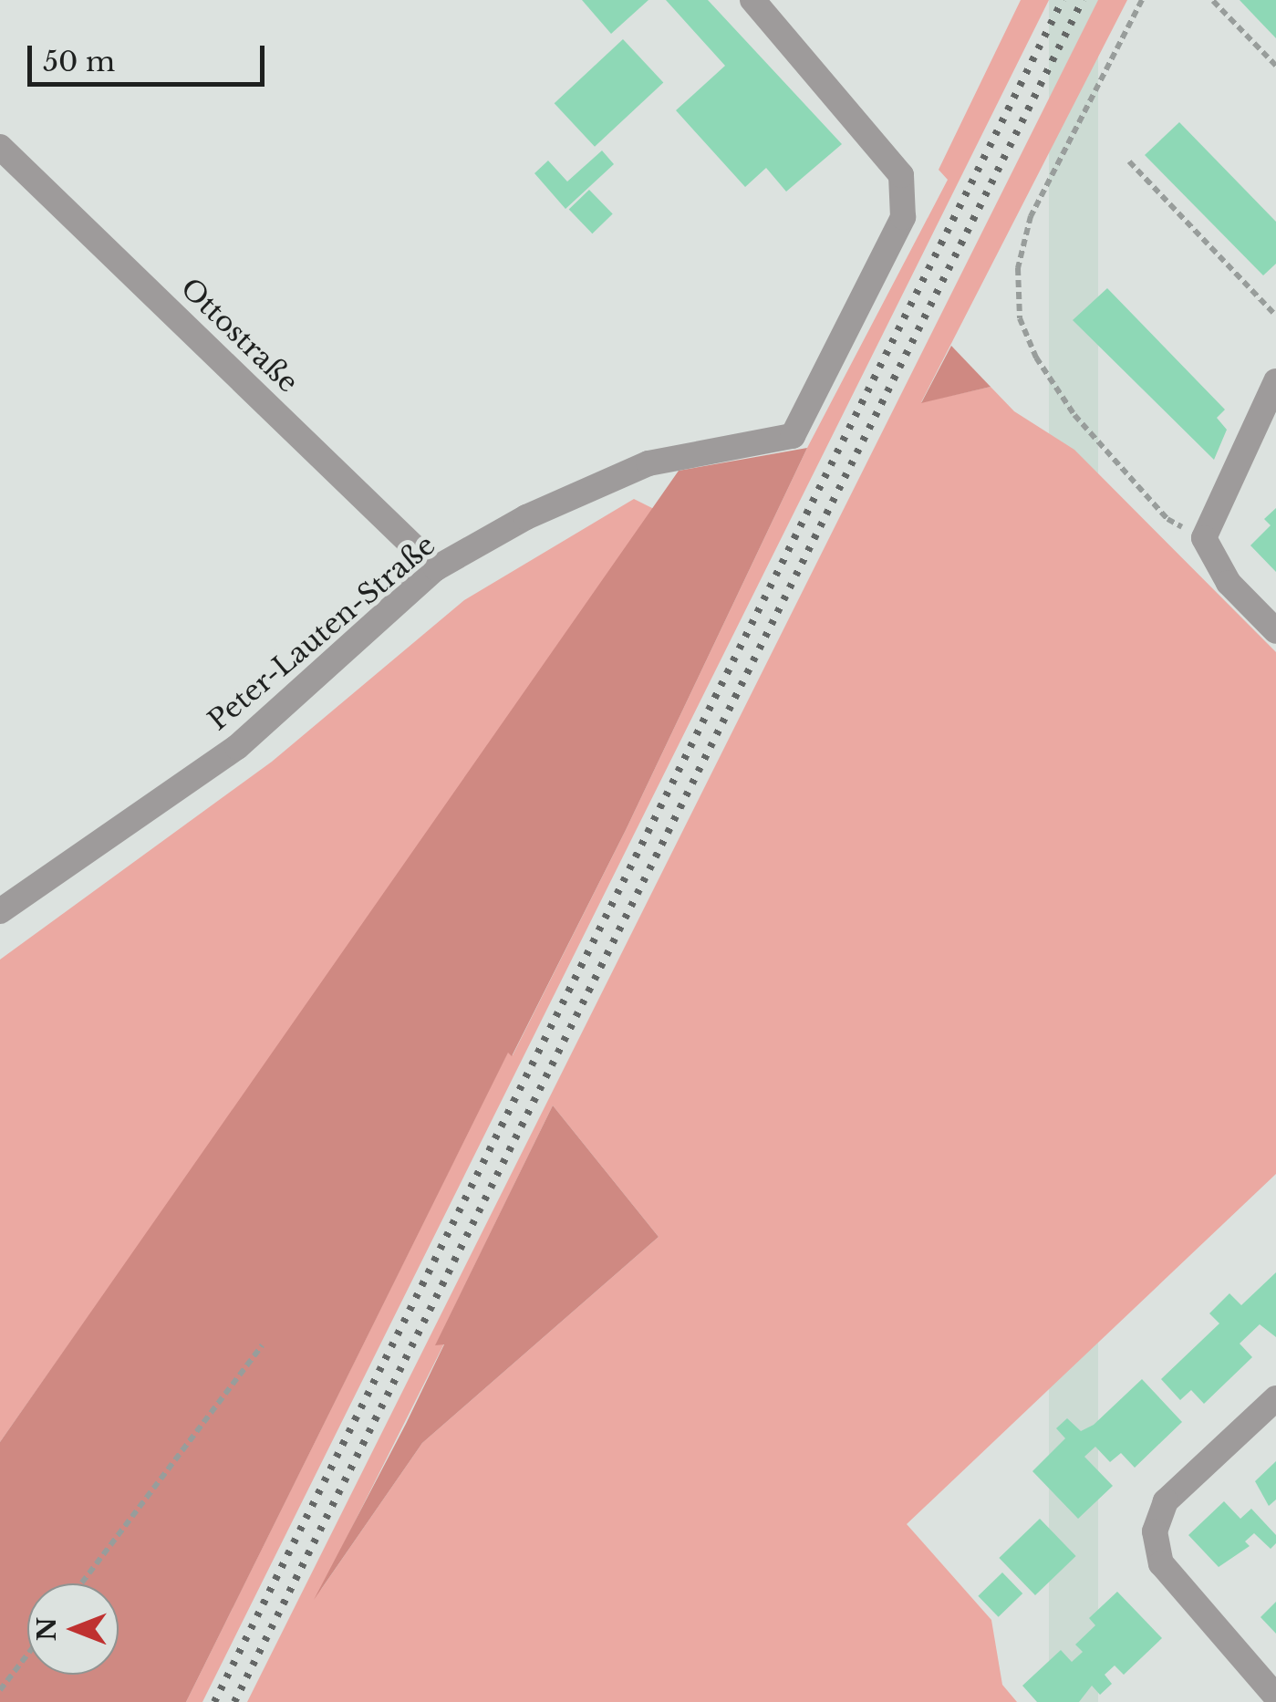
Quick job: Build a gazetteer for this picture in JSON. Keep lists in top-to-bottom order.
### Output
{
  "streets": {
    "street": ["Ottostraße", "Peter-Lauten-Straße"]
  },
  "crossings": [
    ["Ottostraße", "Peter-Lauten-Straße"]
  ],
  "scale_bar": "50 m",
  "north": "left"
}
